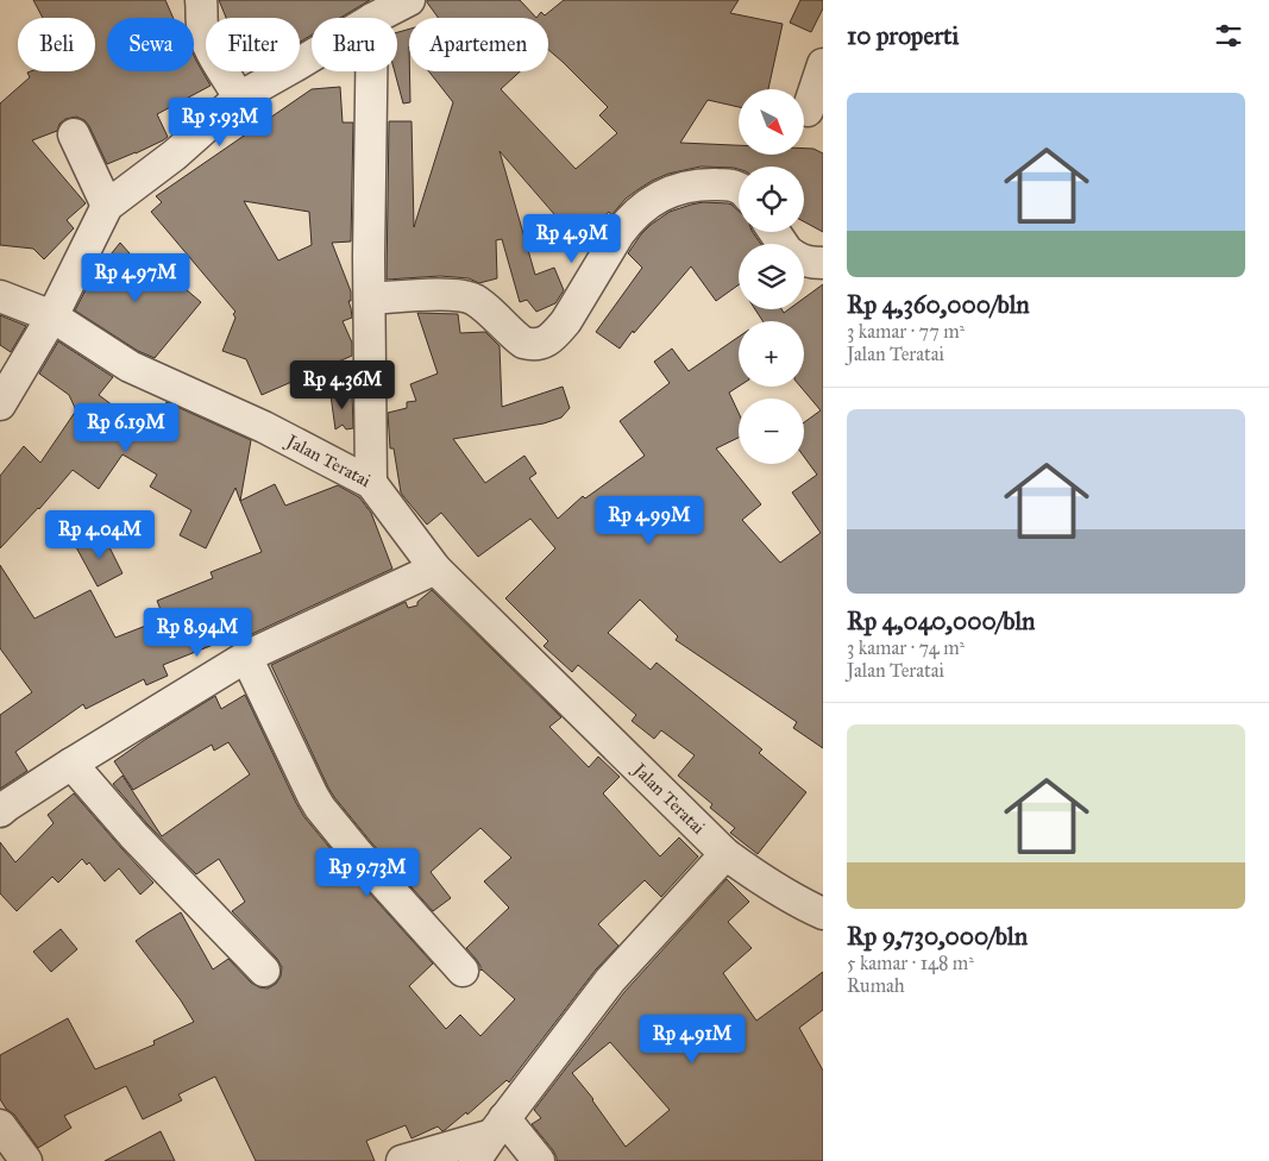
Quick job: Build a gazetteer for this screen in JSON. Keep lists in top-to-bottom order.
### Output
{
  "streets": {
    "street": ["Jalan Teratai"]
  },
  "north": "bottom right",
  "page": {
    "heading": "10 properti",
    "chip": [
      "Beli",
      "Sewa",
      "Filter",
      "Baru",
      "Apartemen"
    ],
    "list": [
      {
        "name": "Rp 4,360,000/bln",
        "note": "3 kamar · 77 m² · Jalan Teratai"
      },
      {
        "name": "Rp 4,040,000/bln",
        "note": "3 kamar · 74 m² · Jalan Teratai"
      },
      {
        "name": "Rp 9,730,000/bln",
        "note": "5 kamar · 148 m² · Rumah"
      }
    ],
    "map_buttons": ["+", "−"],
    "price": [
      "Rp 5.93M",
      "Rp 4.9M",
      "Rp 4.97M",
      "Rp 4.36M",
      "Rp 6.19M",
      "Rp 4.99M",
      "Rp 4.04M",
      "Rp 8.94M",
      "Rp 9.73M",
      "Rp 4.91M"
    ]
  }
}
